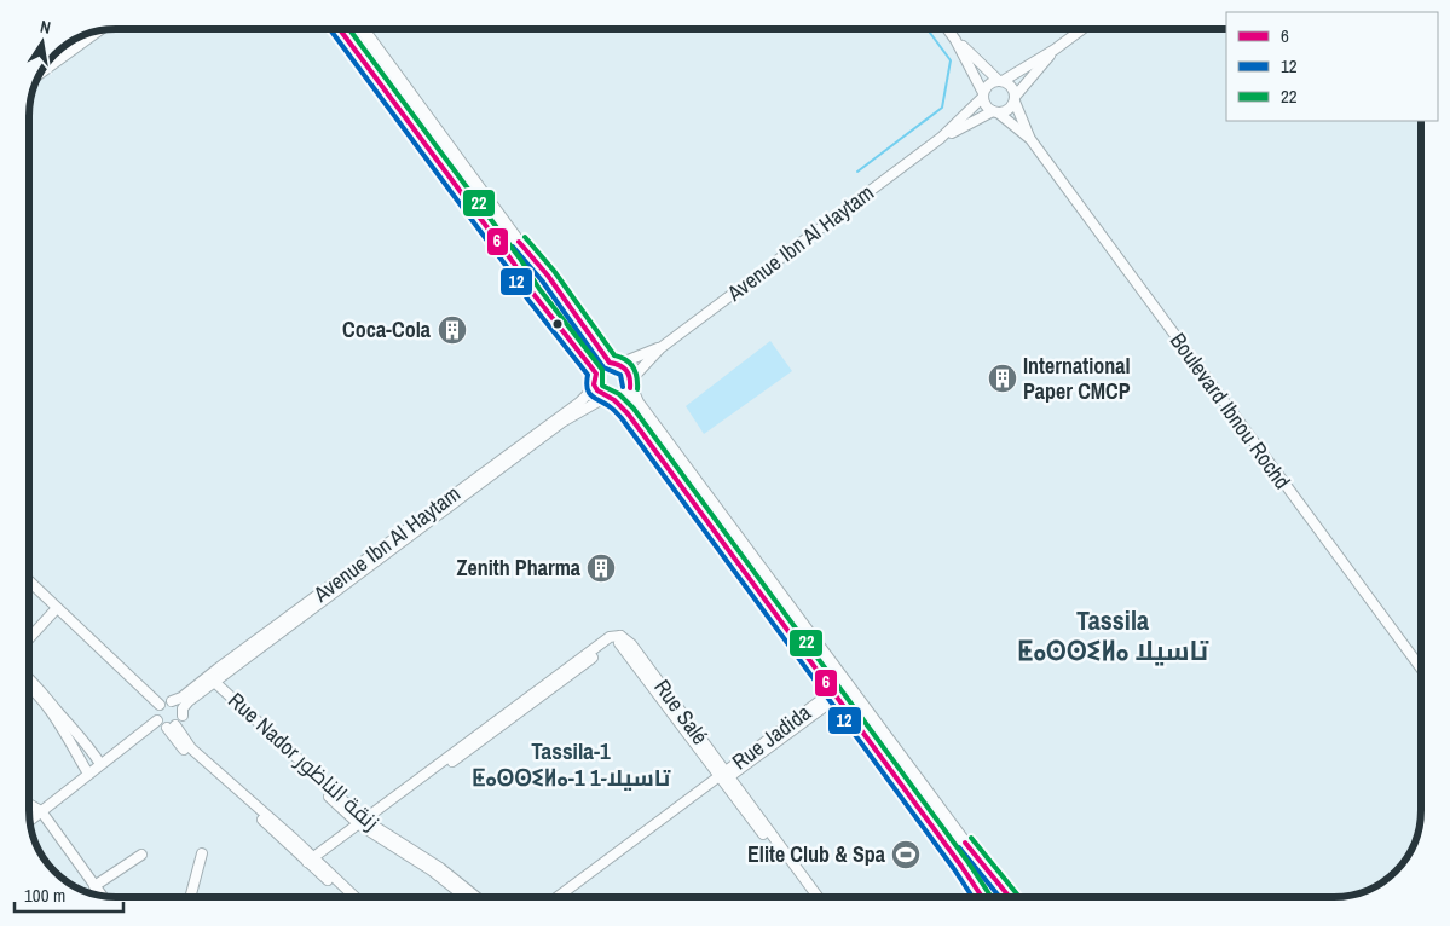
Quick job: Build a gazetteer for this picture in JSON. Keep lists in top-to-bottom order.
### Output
{
  "streets": {
    "street": [
      "Avenue Ibn Al Haytam",
      "Boulevard Ibnou Rochd",
      "Rue Salé",
      "Rue Jadida",
      "Rue Nador زنقة الناظور"
    ]
  },
  "crossings": [
    ["Avenue Ibn Al Haytam", "Boulevard Ibnou Rochd"],
    ["Avenue Ibn Al Haytam", "Rue Nador زنقة الناظور"],
    ["Rue Salé", "Rue Jadida"],
    ["Rue Salé", "Rue Nador زنقة الناظور"]
  ],
  "districts": ["Tassila ⵟⴰⵙⵙⵉⵍⴰ تاسيلا", "Tassila-1 ⵟⴰⵙⵙⵉⵍⴰ-1 1-تاسيلا"],
  "places": {
    "building": ["Coca-Cola", "International Paper CMCP", "Zenith Pharma"],
    "sports": ["Elite Club & Spa"]
  },
  "lines": ["transit line 6", "transit line 12", "transit line 22"],
  "legend": ["6", "12", "22"],
  "scale_bar": "100 m",
  "north": "top"
}
